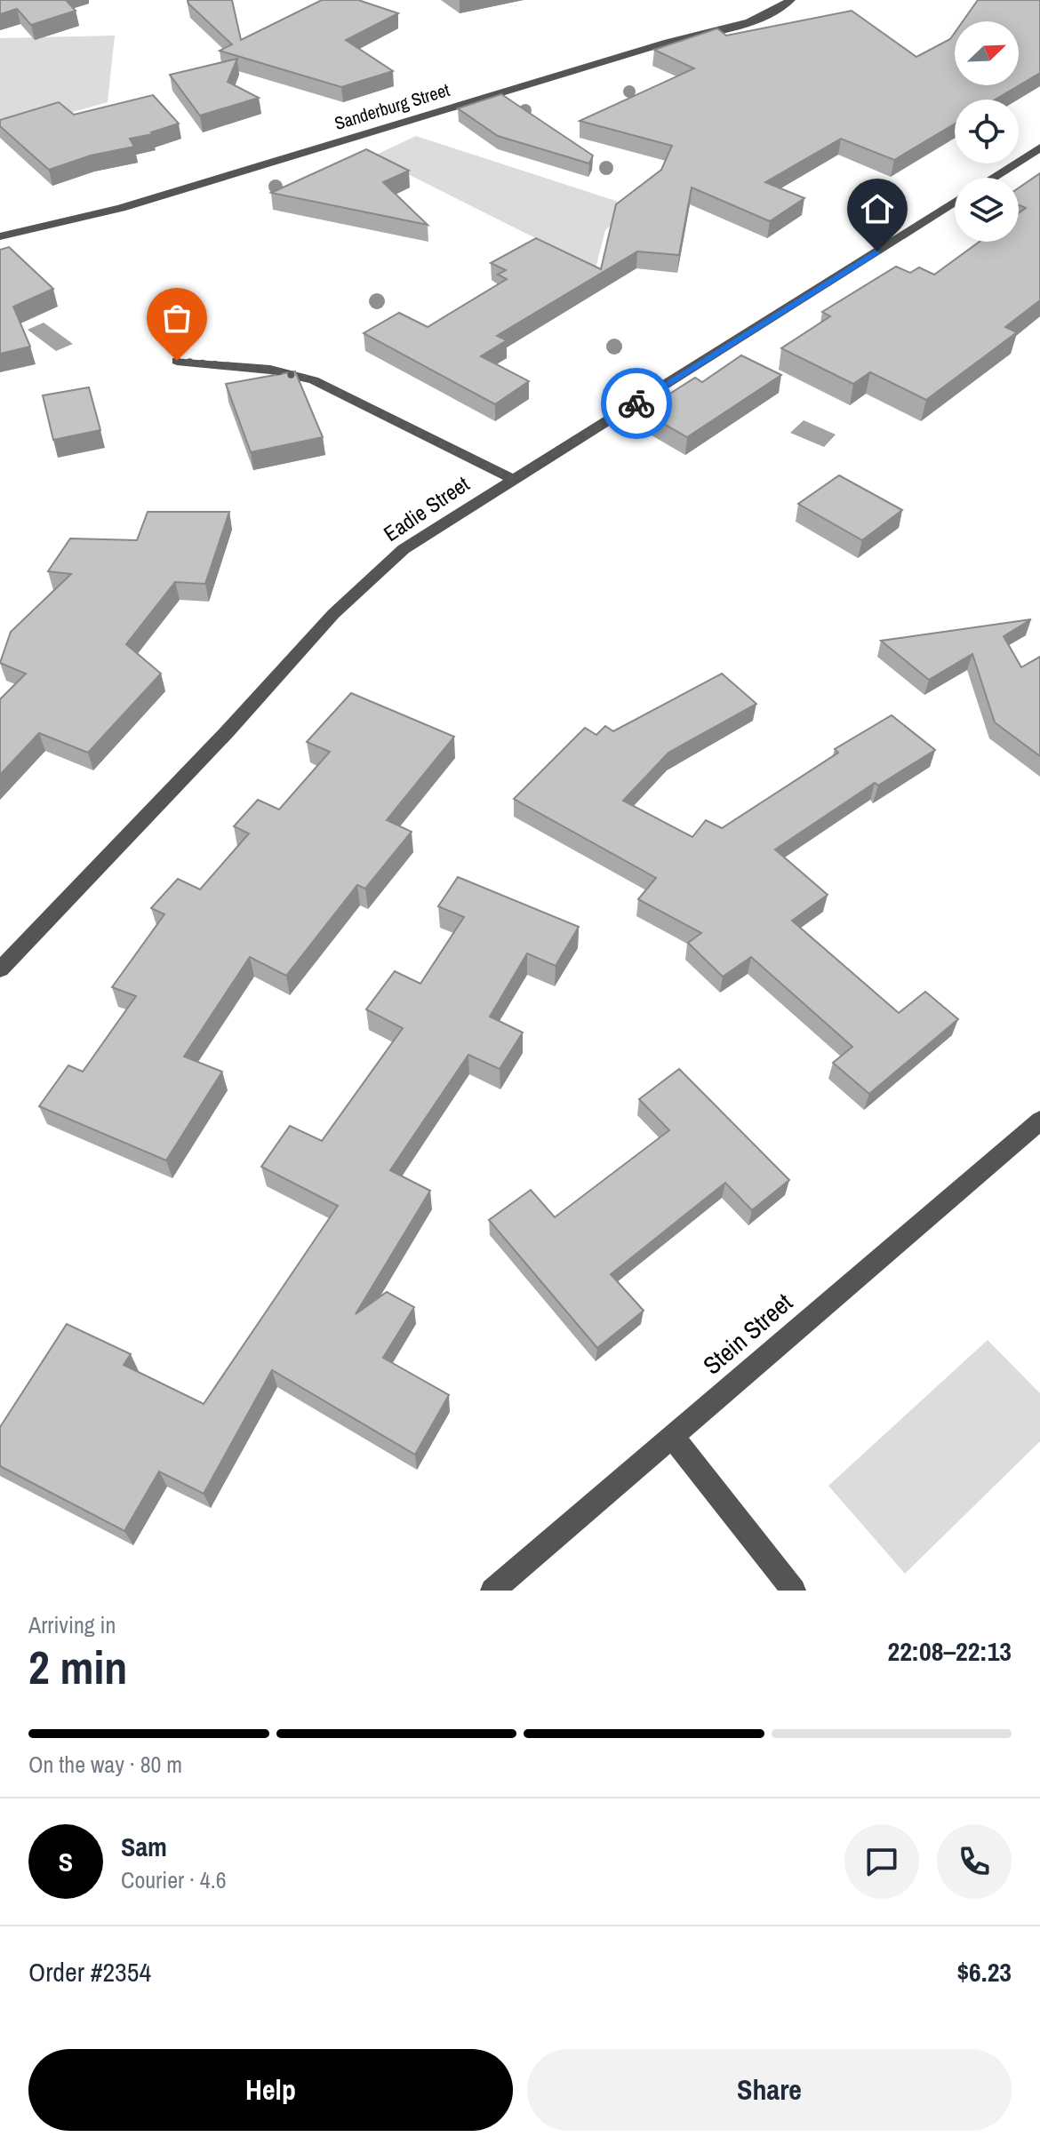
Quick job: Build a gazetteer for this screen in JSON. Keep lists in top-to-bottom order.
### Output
{
  "streets": {
    "street": ["Sanderburg Street", "Eadie Street", "Stein Street"]
  },
  "north": "top right",
  "page": {
    "heading": ["2 min", "Arriving in", "22:08–22:13"],
    "panel": [
      "Sam",
      "Courier · 4.6",
      "Order #2354",
      "$6.23"
    ],
    "bar": "On the way · 80 m",
    "round": "S",
    "buttons": ["Help", "Share"]
  }
}
